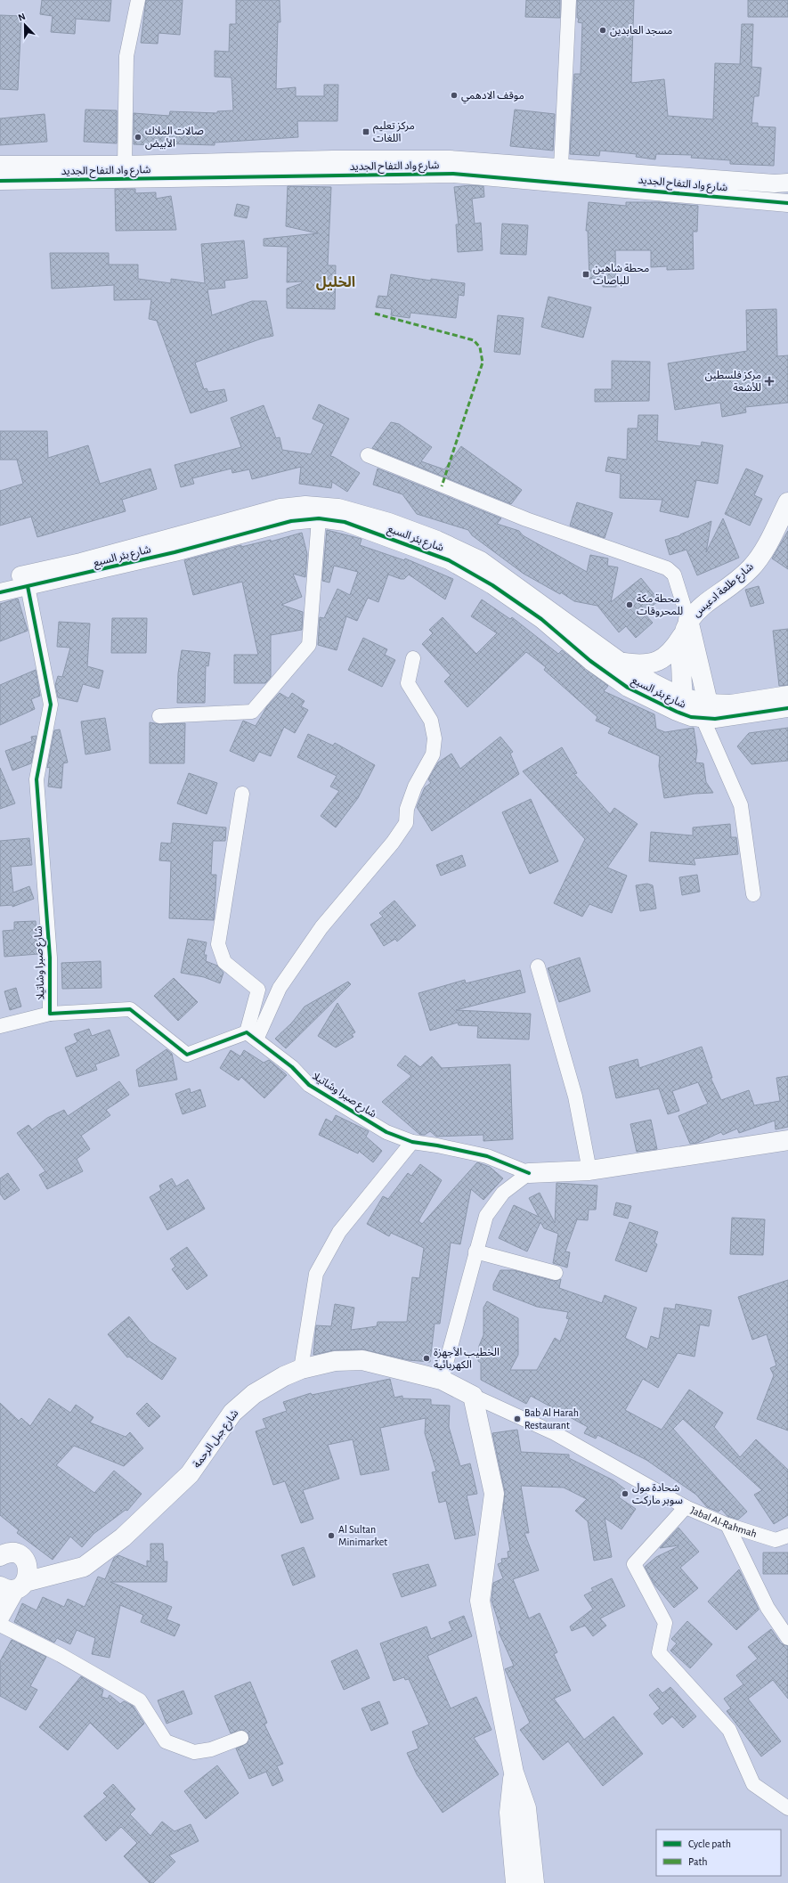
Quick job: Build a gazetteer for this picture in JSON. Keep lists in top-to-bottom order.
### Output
{
  "streets": {
    "main road": ["شارع طلعة ادعيس", "شارع جبل الرحمة"],
    "street": [
      "شارع واد التفاح الجديد",
      "شارع بئر السبع",
      "شارع صبرا وشاتيلا",
      "Jabal Al-Rahmah"
    ]
  },
  "crossings": [
    ["شارع بئر السبع", "شارع طلعة ادعيس"],
    ["شارع بئر السبع", "شارع صبرا وشاتيلا"],
    ["شارع جبل الرحمة", "Jabal Al-Rahmah"]
  ],
  "districts": ["الخليل"],
  "places": {
    "other": [
      "مسجد العابدين",
      "موقف الادهمي",
      "صالات الملاك الأبيض",
      "محطة مكة للمحروقات",
      "الخطيب الأجهزة الكهربائية",
      "Bab Al Harah Restaurant",
      "شحادة مول سوبر ماركت",
      "Al Sultan Minimarket"
    ],
    "transit": ["مركز تعليم اللغات", "محطة شاهين للباصات"],
    "health": ["مركز فلسطين للأشعة"]
  },
  "legend": ["Cycle path", "Path"],
  "north": "top"
}
